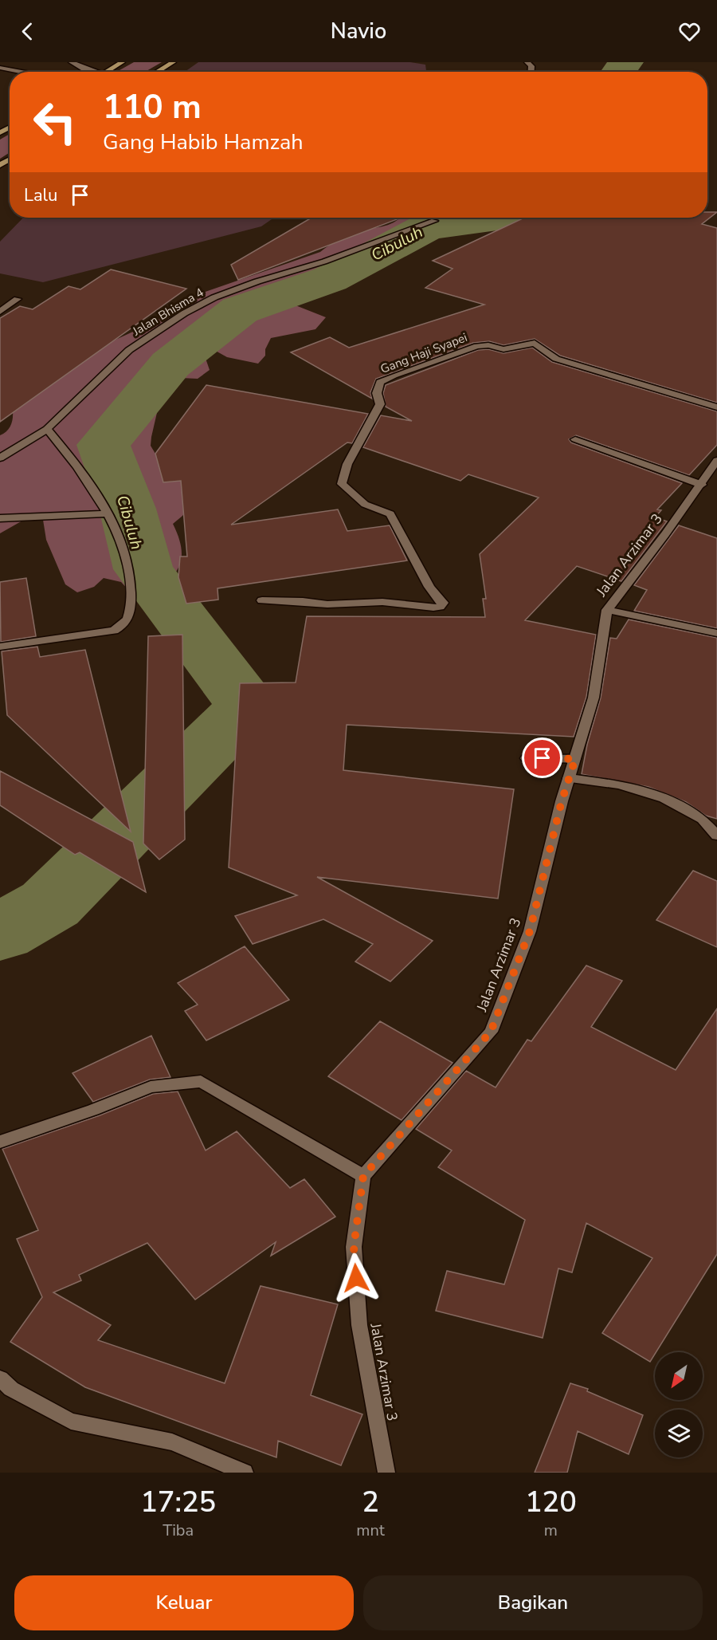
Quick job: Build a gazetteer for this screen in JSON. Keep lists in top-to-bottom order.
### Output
{
  "streets": {
    "street": ["Jalan Bhisma 4", "Gang Haji Syapei", "Jalan Arzimar 3"]
  },
  "water": ["Cibuluh"],
  "north": "bottom left",
  "page": {
    "header": "Navio",
    "turn": ["110 m", "Gang Habib Hamzah"],
    "then": "Lalu",
    "eta": [
      "17:25",
      "Tiba",
      "2",
      "mnt",
      "120",
      "m"
    ],
    "buttons": ["Keluar", "Bagikan"]
  }
}
